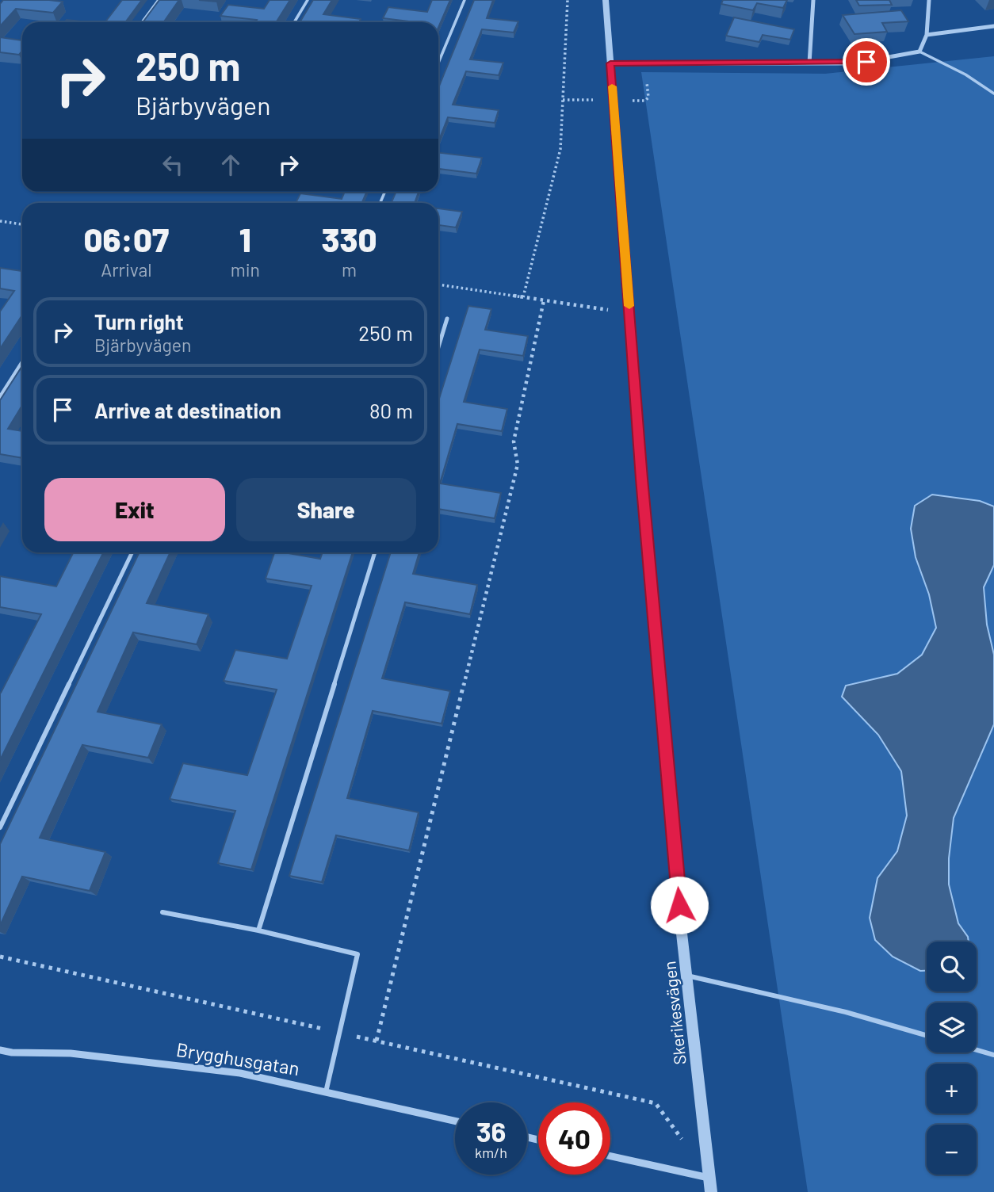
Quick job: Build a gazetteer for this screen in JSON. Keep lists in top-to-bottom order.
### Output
{
  "streets": {
    "street": ["Skerikesvägen", "Brygghusgatan"]
  },
  "page": {
    "turn": ["250 m", "Bjärbyvägen"],
    "eta": [
      "06:07",
      "Arrival",
      "1",
      "min",
      "330",
      "m"
    ],
    "list": [
      {
        "name": "Turn right",
        "note": "Bjärbyvägen",
        "value": "250 m"
      },
      {
        "name": "Arrive at destination",
        "value": "80 m"
      }
    ],
    "buttons": ["Exit", "Share"],
    "map_buttons": ["+", "−"],
    "speed": "36 km/h",
    "limit": "40"
  }
}
